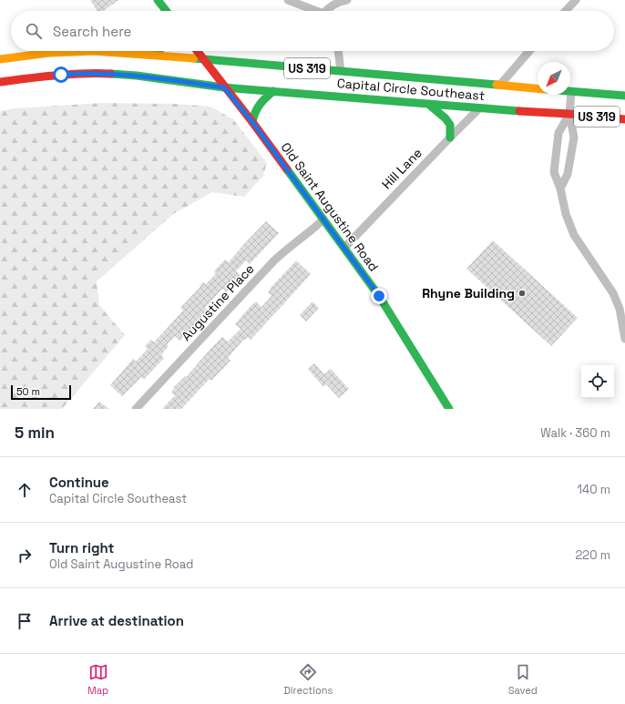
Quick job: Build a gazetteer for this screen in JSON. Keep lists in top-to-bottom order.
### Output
{
  "streets": {
    "main road": ["US 319", "Capital Circle Southeast", "Old Saint Augustine Road"],
    "street": ["Hill Lane", "Augustine Place"]
  },
  "crossings": [
    ["Capital Circle Southeast", "Hill Lane"],
    ["Capital Circle Southeast", "Old Saint Augustine Road"],
    ["Hill Lane", "Old Saint Augustine Road"],
    ["Old Saint Augustine Road", "Augustine Place"]
  ],
  "places": ["Rhyne Building"],
  "scale_bar": "50 m",
  "north": "bottom left",
  "page": {
    "search": "Search here",
    "scale": "50 m",
    "heading": ["5 min", "Walk · 360 m"],
    "list": [
      ["Continue", "Capital Circle Southeast", "140 m"],
      ["Turn right", "Old Saint Augustine Road", "220 m"],
      "Arrive at destination"
    ],
    "nav": ["Map", "Directions", "Saved"]
  }
}
